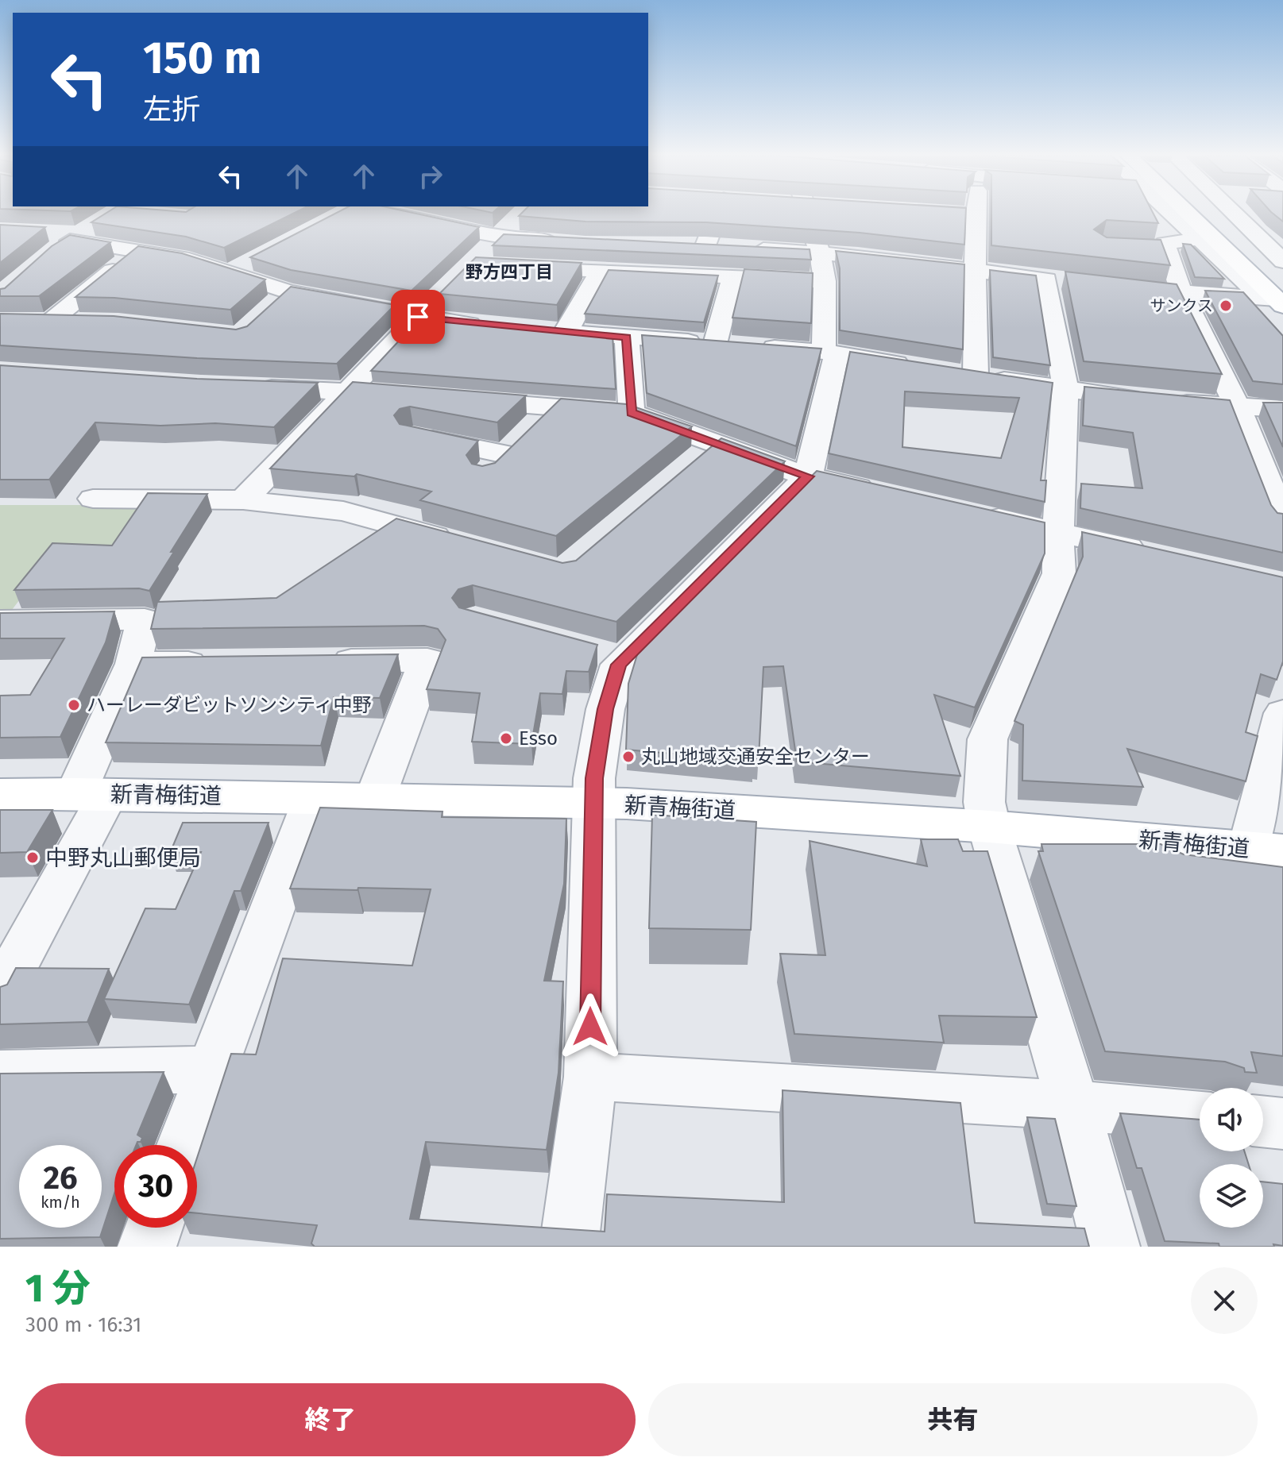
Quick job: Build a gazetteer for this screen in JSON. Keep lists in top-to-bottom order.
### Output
{
  "streets": {
    "main road": ["新青梅街道"]
  },
  "districts": ["野方四丁目"],
  "places": [
    "サンクス",
    "ハーレーダビットソンシティ中野",
    "Esso",
    "丸山地域交通安全センター",
    "中野丸山郵便局"
  ],
  "page": {
    "turn": ["150 m", "左折"],
    "speed": "26 km/h",
    "limit": "30",
    "heading": ["1 分", "300 m · 16:31"],
    "buttons": ["終了", "共有"]
  }
}
